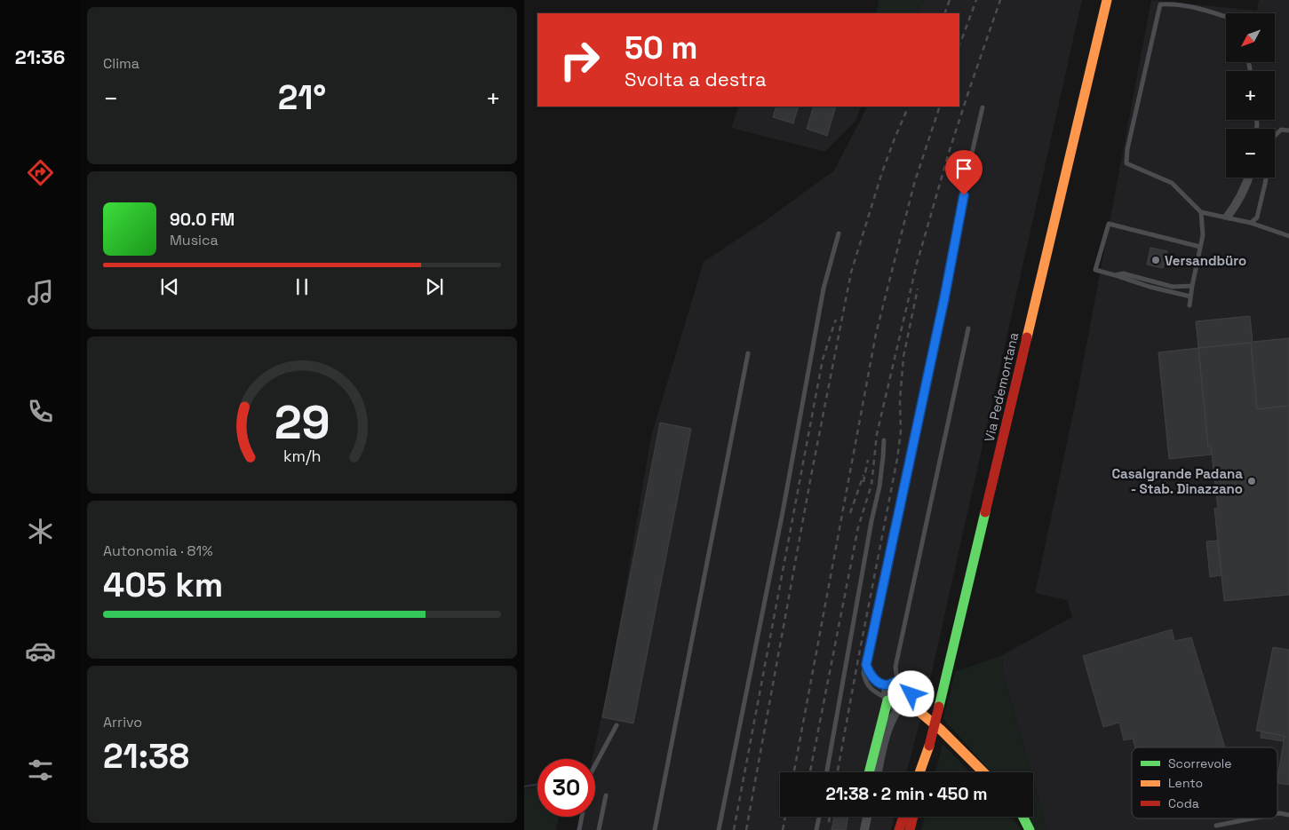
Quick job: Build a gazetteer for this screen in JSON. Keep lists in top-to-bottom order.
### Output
{
  "streets": {
    "main road": ["Via Pedemontana"]
  },
  "places": ["Versandbüro", "Casalgrande Padana - Stab. Dinazzano"],
  "legend": ["Scorrevole", "Lento", "Coda"],
  "north": "bottom left",
  "page": {
    "tabs": "21:36",
    "tile": [
      "Clima",
      ["Autonomia · 81%", "405 km"],
      ["Arrivo", "21:38"]
    ],
    "map_buttons": ["+", "−"],
    "turn": ["50 m", "Svolta a destra"],
    "heat": ["−", "21°", "+"],
    "song": ["90.0 FM", "Musica"],
    "limit": "30",
    "trip": "21:38 · 2 min · 450 m",
    "gauge": ["29", "km/h"]
  }
}
